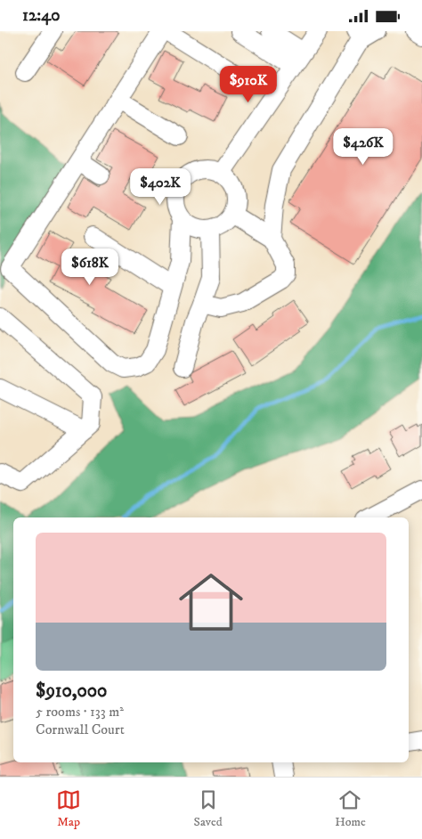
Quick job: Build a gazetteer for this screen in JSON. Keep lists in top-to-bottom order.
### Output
{
  "page": {
    "status": "12:40",
    "price": [
      "$910K",
      "$426K",
      "$402K",
      "$618K"
    ],
    "list": [
      {
        "name": "$910,000",
        "note": "5 rooms · 133 m² · Cornwall Court"
      }
    ],
    "tabs": ["Map", "Saved", "Home"]
  }
}
